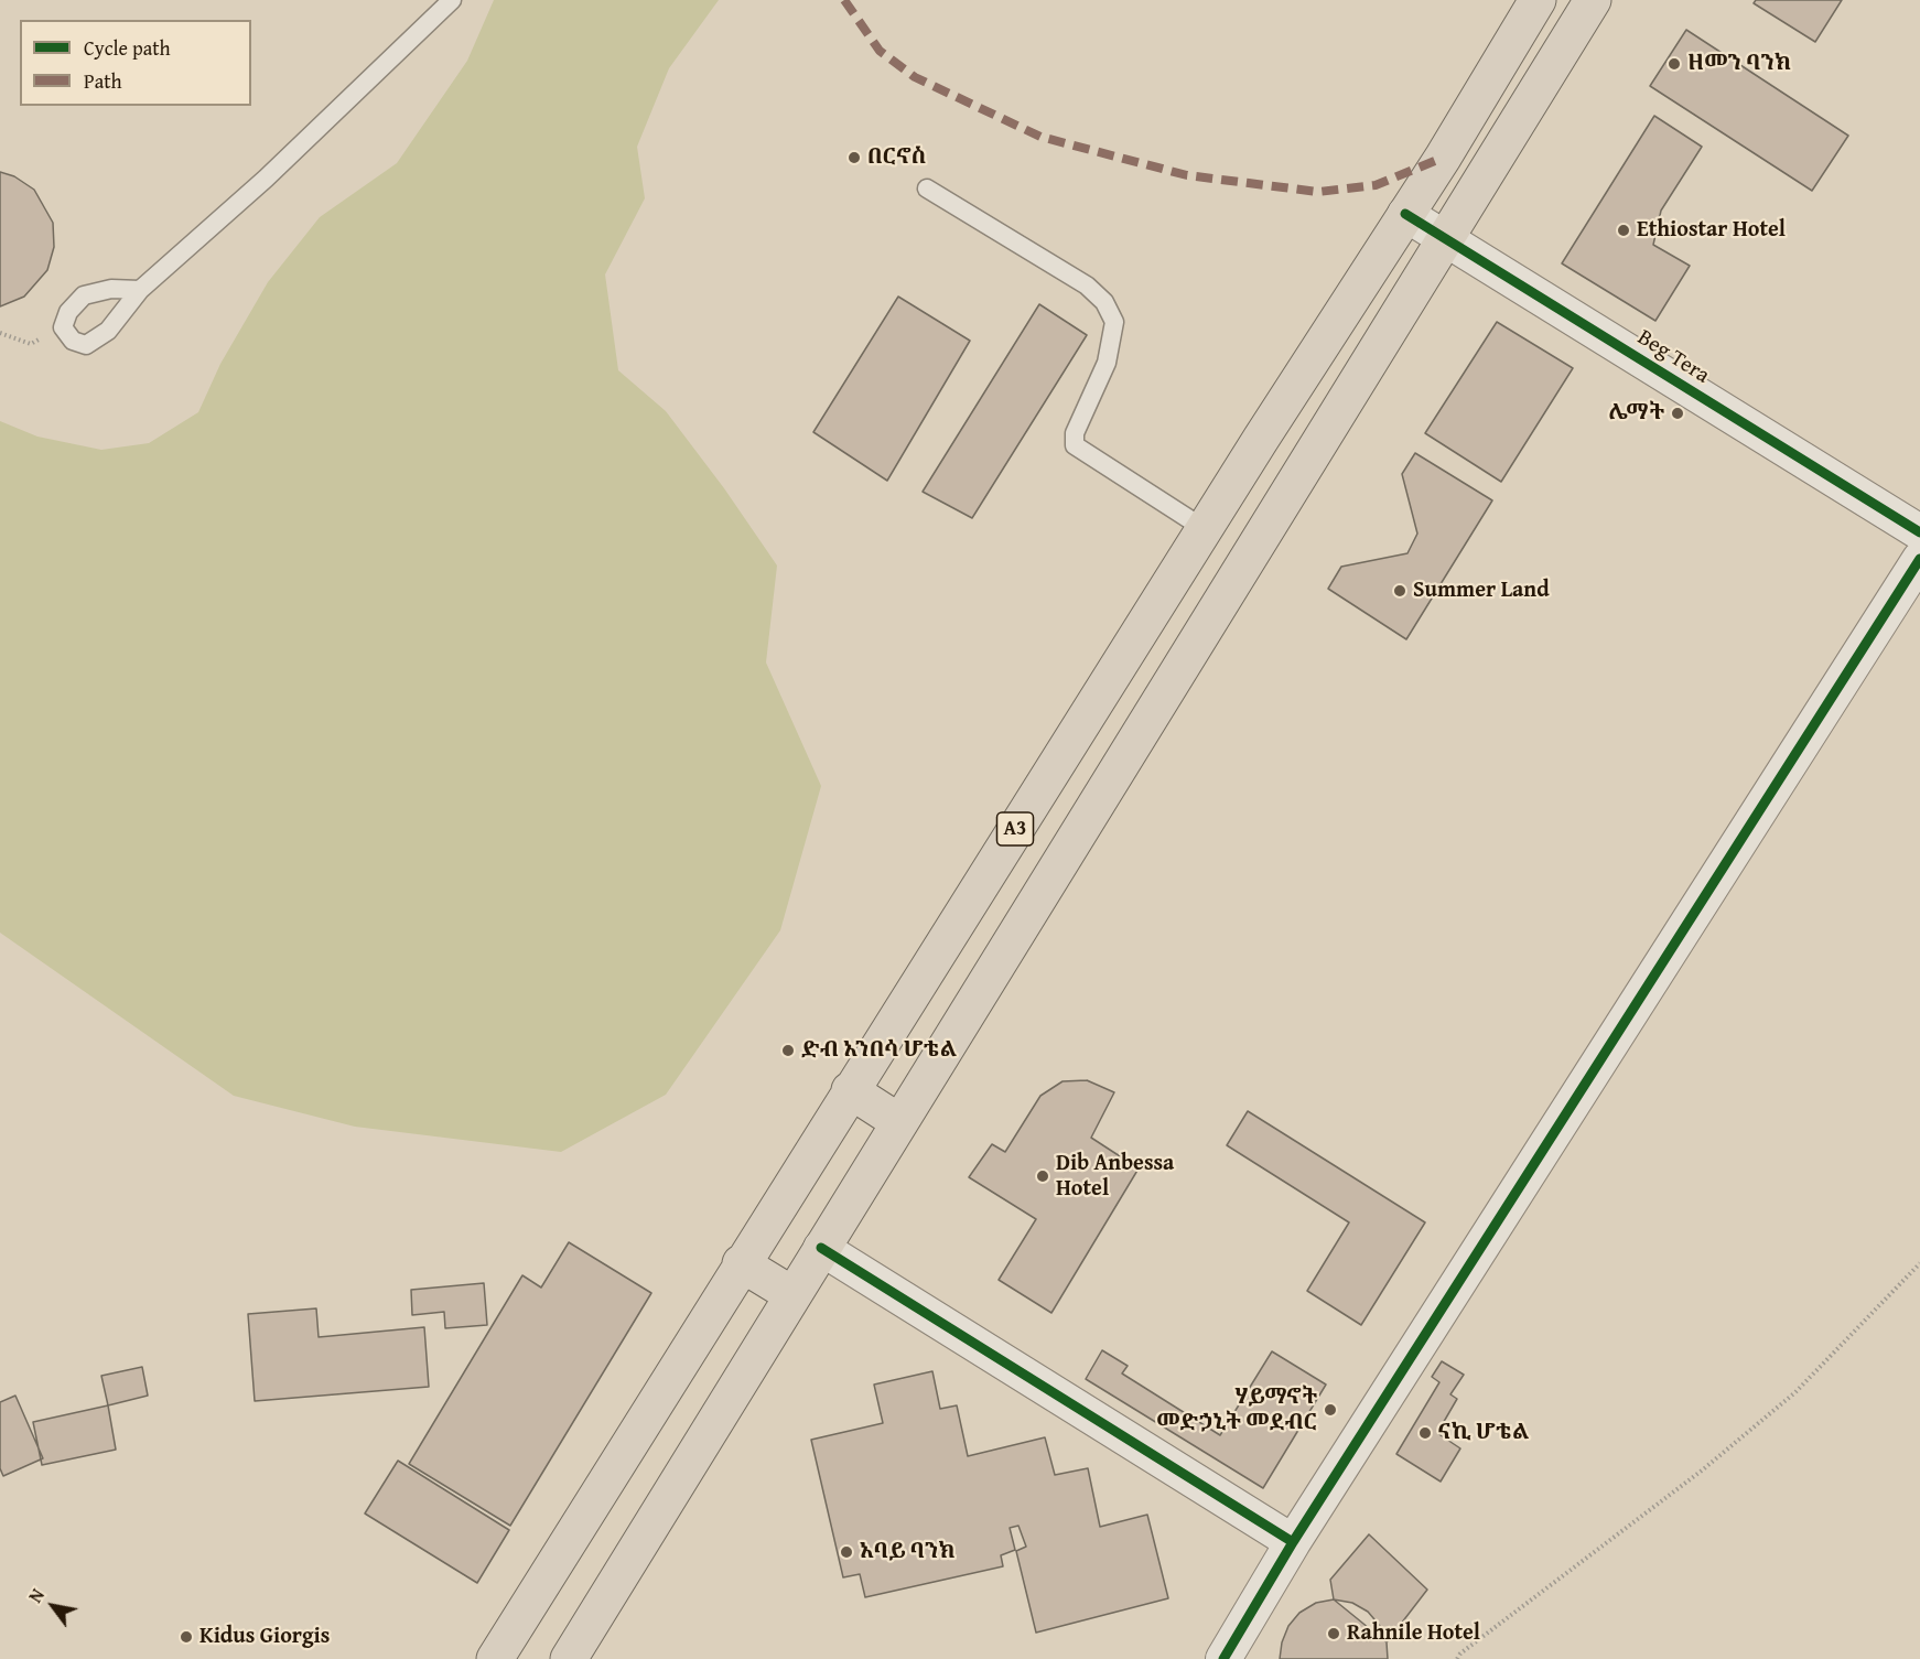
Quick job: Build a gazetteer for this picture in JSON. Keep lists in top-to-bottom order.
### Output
{
  "streets": {
    "highway": ["A3"],
    "street": ["Beg Tera"]
  },
  "crossings": [
    ["Beg Tera", "A3"]
  ],
  "places": [
    "ዘመን ባንክ",
    "በርኖስ",
    "Ethiostar Hotel",
    "ሌማት",
    "Summer Land",
    "ድብ አንበሳ ሆቴል",
    "Dib Anbessa Hotel",
    "ሃይማኖት መድኃኒት መደብር",
    "ናኪ ሆቴል",
    "አባይ ባንክ",
    "Rahnile Hotel",
    "Kidus Giorgis"
  ],
  "legend": ["Cycle path", "Path"],
  "north": "top left"
}
